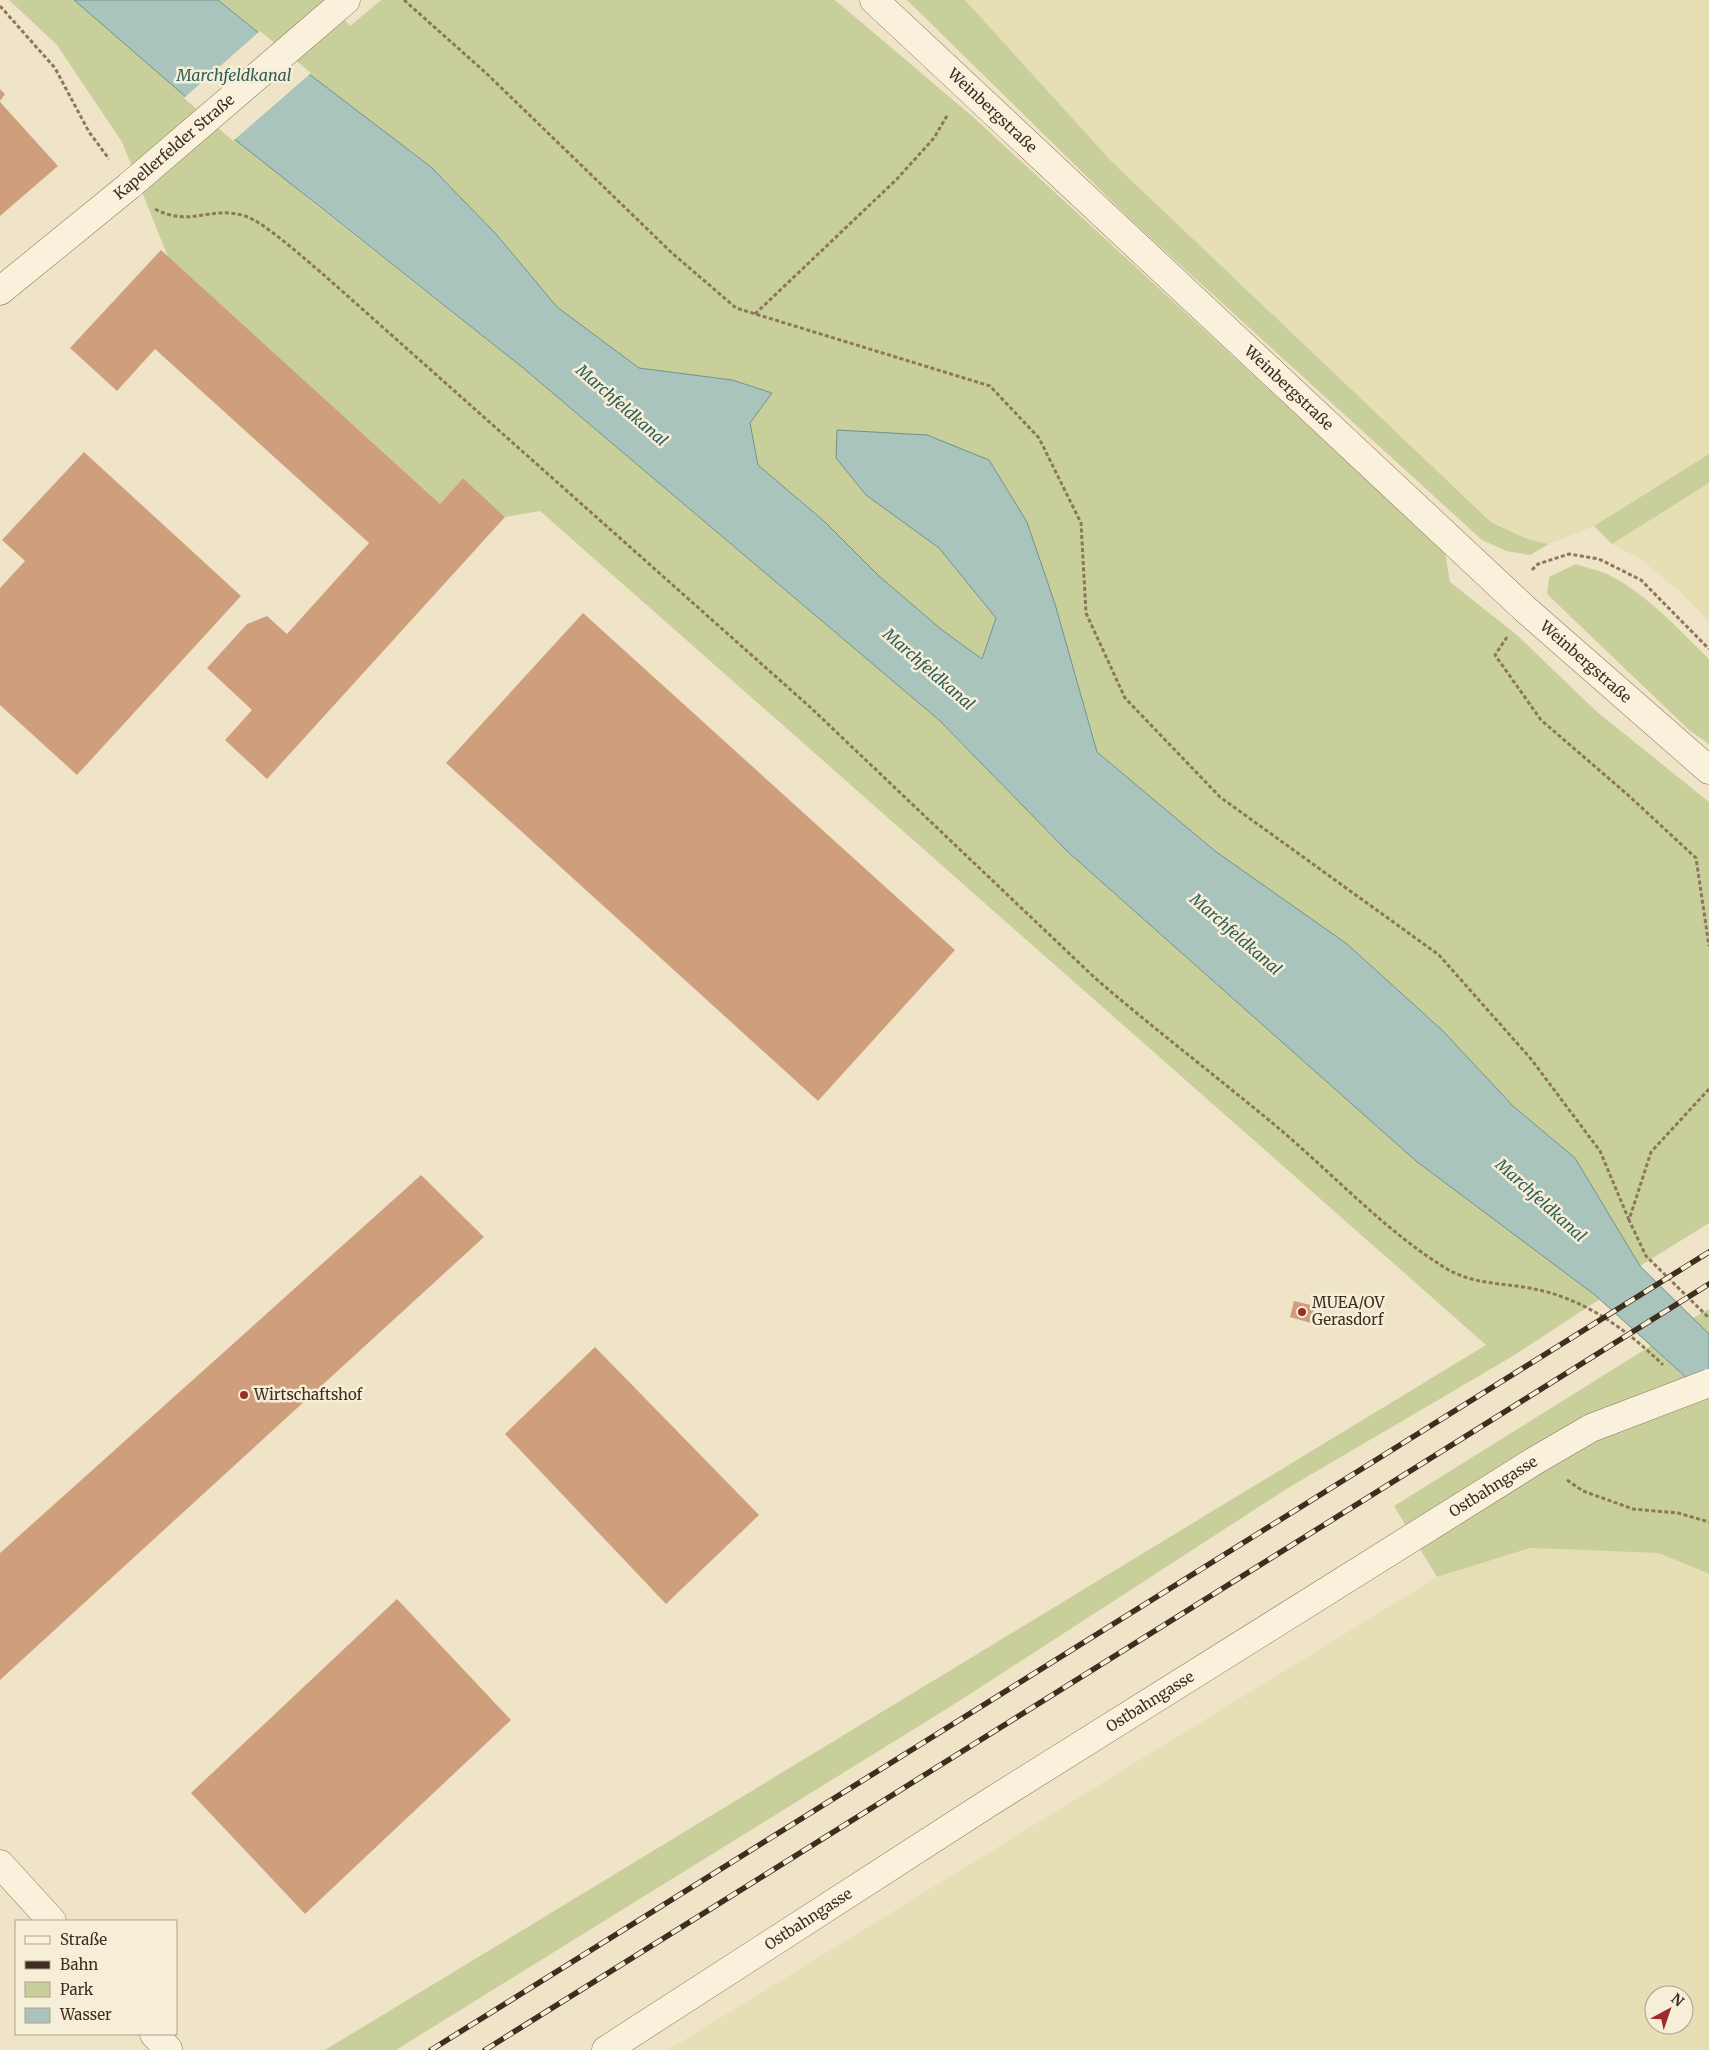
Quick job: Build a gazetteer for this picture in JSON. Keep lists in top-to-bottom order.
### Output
{
  "streets": {
    "street": ["Weinbergstraße", "Kapellerfelder Straße", "Ostbahngasse"]
  },
  "water": ["Marchfeldkanal"],
  "places": ["MUEA/OV Gerasdorf", "Wirtschaftshof"],
  "legend": [
    "Straße",
    "Bahn",
    "Park",
    "Wasser"
  ],
  "north": "top right"
}
